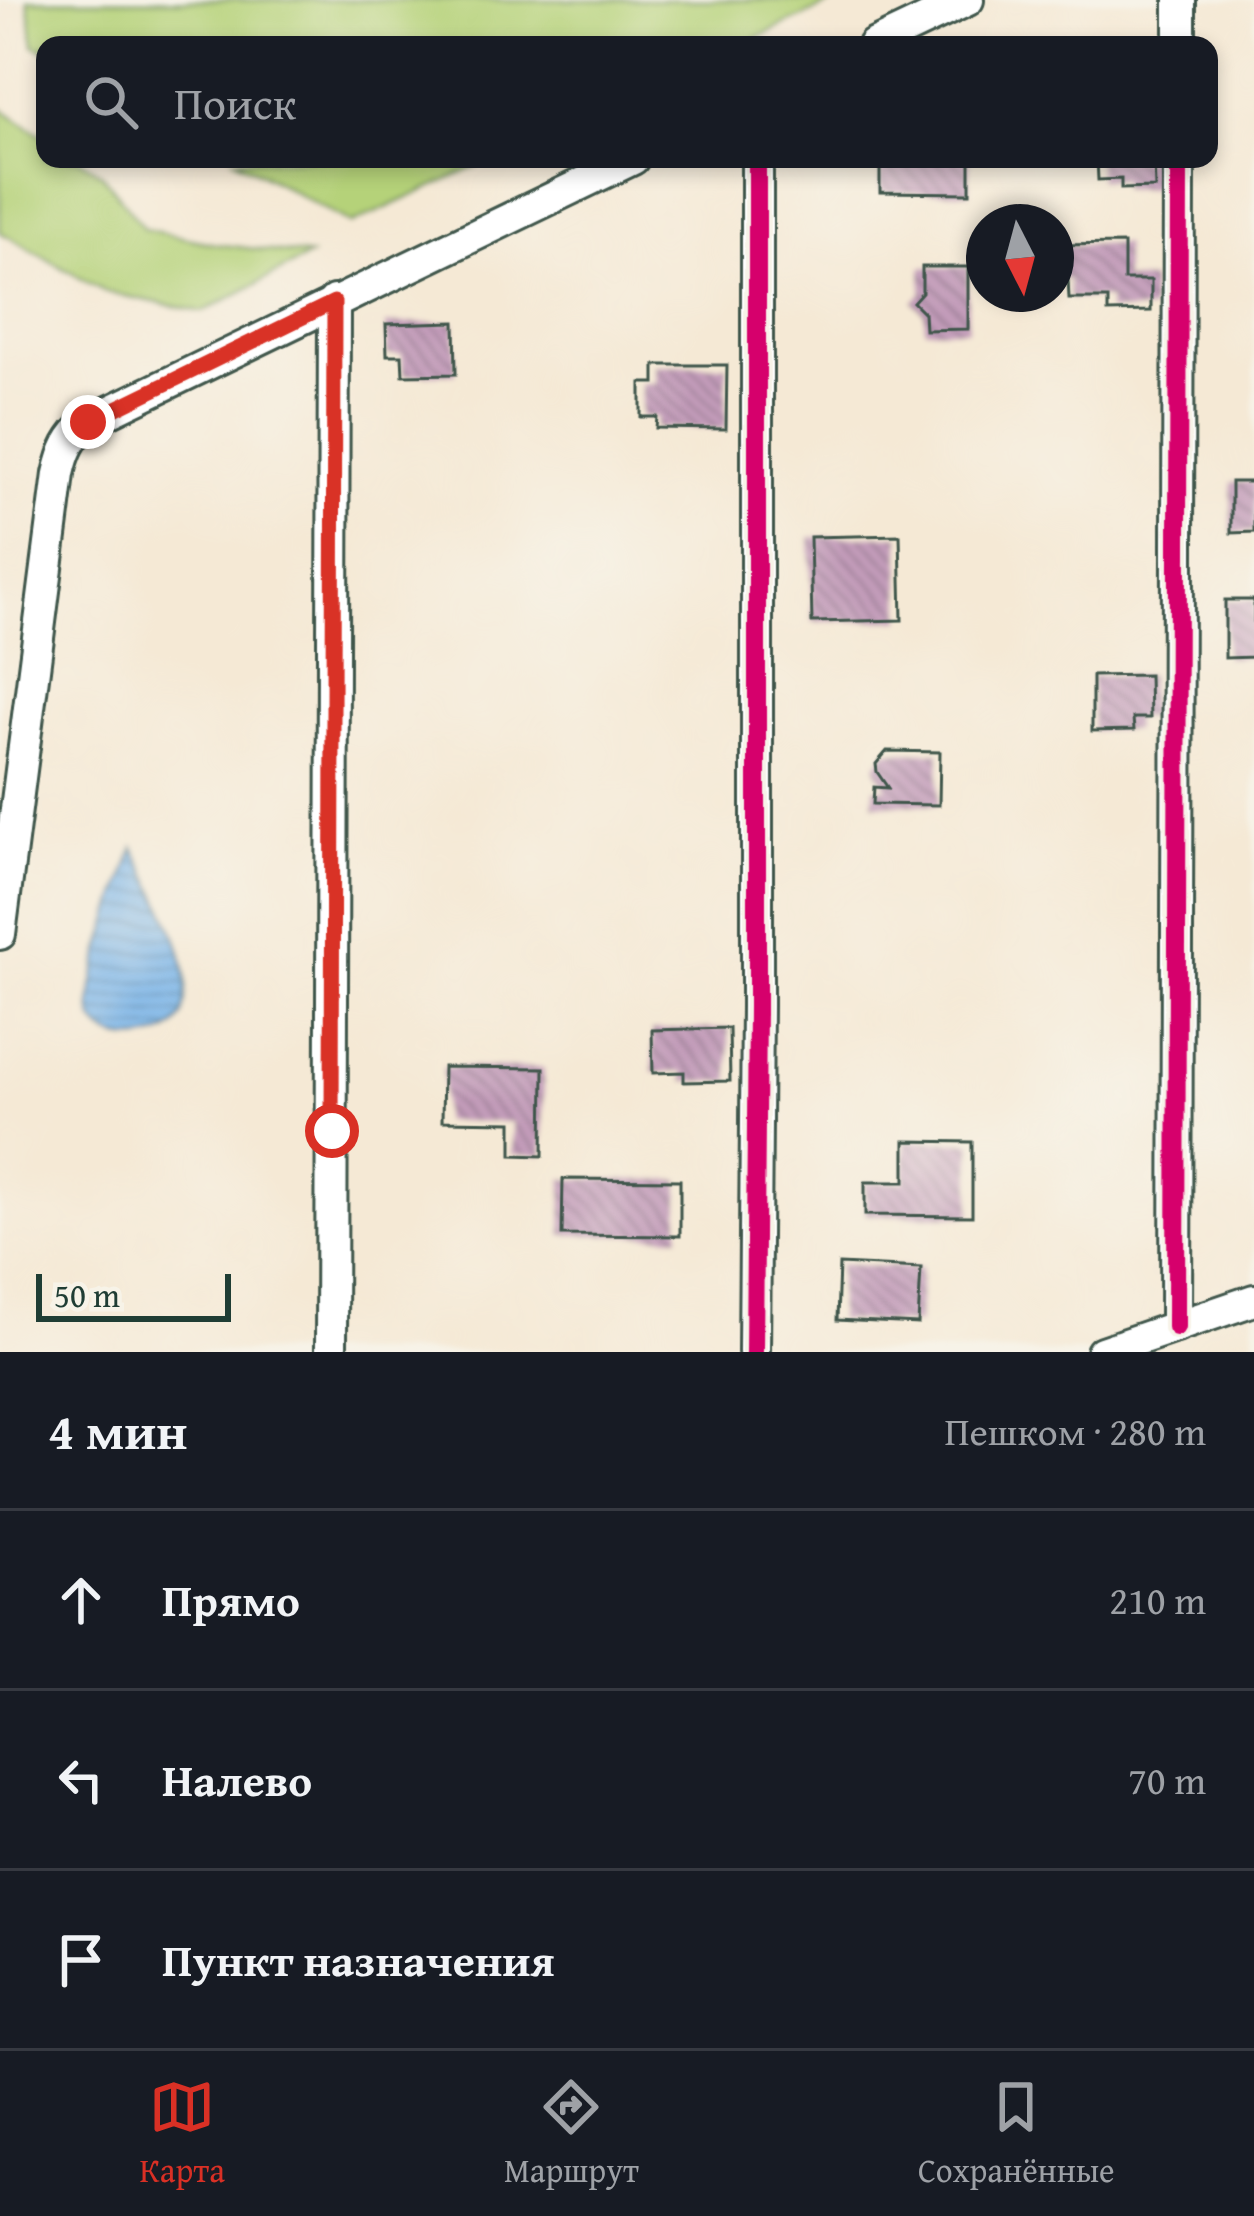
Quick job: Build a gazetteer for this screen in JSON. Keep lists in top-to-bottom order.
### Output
{
  "scale_bar": "50 m",
  "north": "bottom",
  "page": {
    "search": "Поиск",
    "scale": "50 m",
    "heading": ["4 мин", "Пешком · 280 m"],
    "list": [
      ["Прямо", "210 m"],
      ["Налево", "70 m"],
      "Пункт назначения"
    ],
    "nav": ["Карта", "Маршрут", "Сохранённые"]
  }
}
